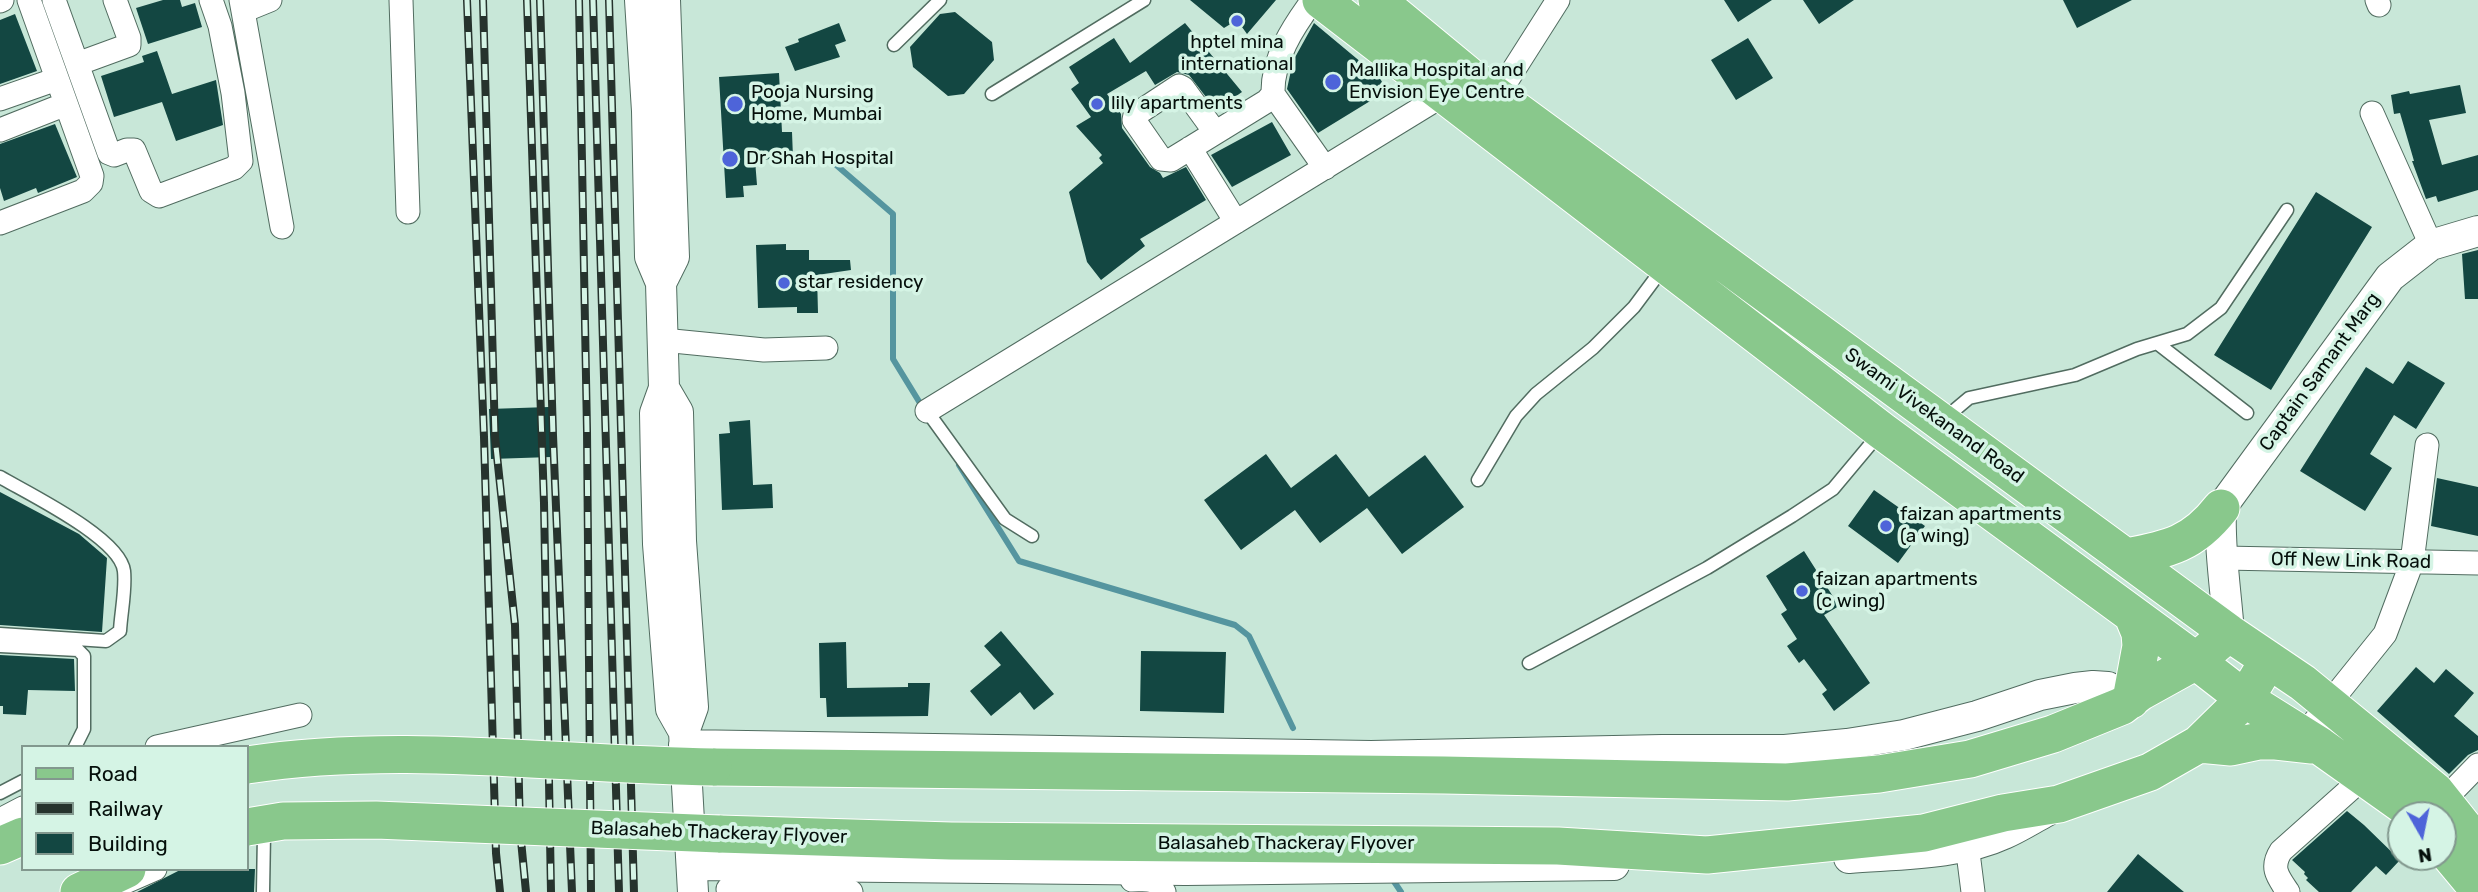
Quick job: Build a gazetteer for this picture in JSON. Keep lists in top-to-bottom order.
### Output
{
  "streets": {
    "main road": ["Swami Vivekanand Road", "Balasaheb Thackeray Flyover"],
    "street": ["Captain Samant Marg", "Off New Link Road"]
  },
  "crossings": [
    ["Swami Vivekanand Road", "Balasaheb Thackeray Flyover"]
  ],
  "places": [
    "hptel mina international",
    "Mallika Hospital and Envision Eye Centre",
    "Pooja Nursing Home, Mumbai",
    "lily apartments",
    "Dr Shah Hospital",
    "star residency",
    "faizan apartments (a wing)",
    "faizan apartments (c wing)"
  ],
  "legend": ["Road", "Railway", "Building"],
  "north": "bottom"
}
